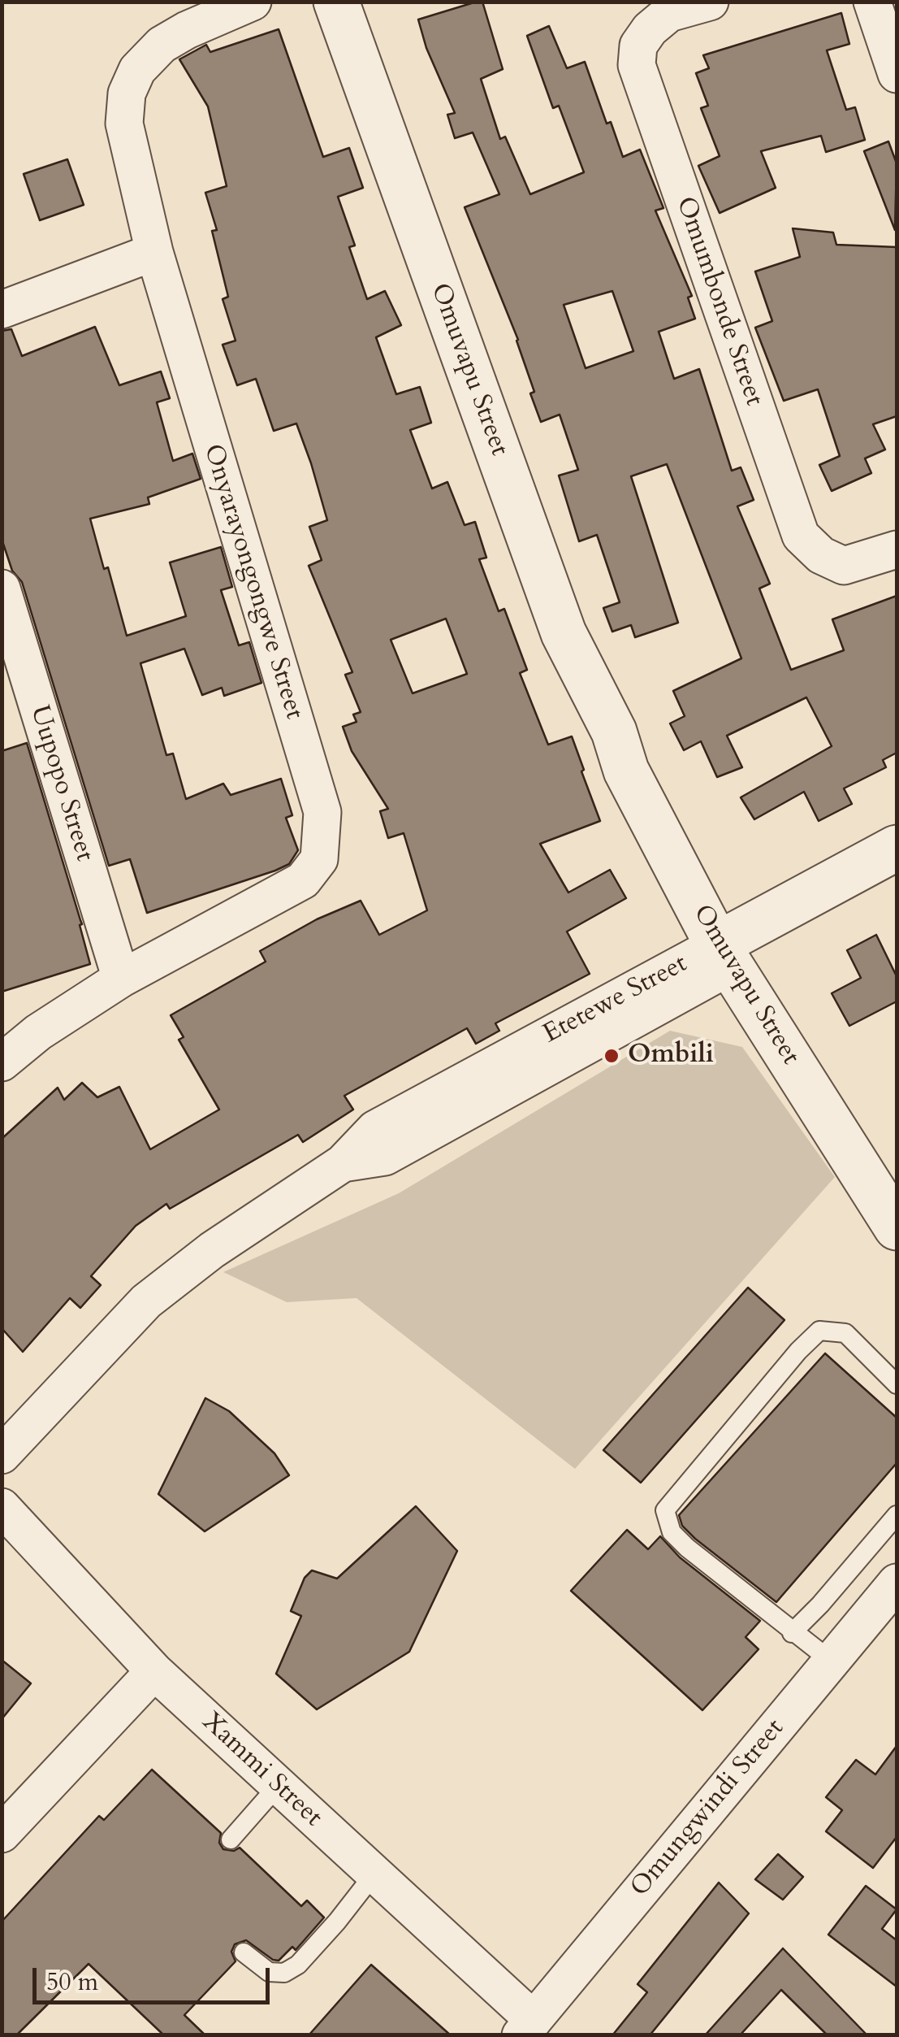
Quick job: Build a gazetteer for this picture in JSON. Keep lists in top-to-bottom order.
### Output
{
  "streets": {
    "street": [
      "Omumbonde Street",
      "Omuvapu Street",
      "Onyarayongongwe Street",
      "Uupopo Street",
      "Etetewe Street",
      "Xammi Street",
      "Omungwindi Street"
    ]
  },
  "crossings": [
    ["Omuvapu Street", "Etetewe Street"],
    ["Onyarayongongwe Street", "Uupopo Street"],
    ["Xammi Street", "Omungwindi Street"]
  ],
  "places": ["Ombili"],
  "scale_bar": "50 m"
}
